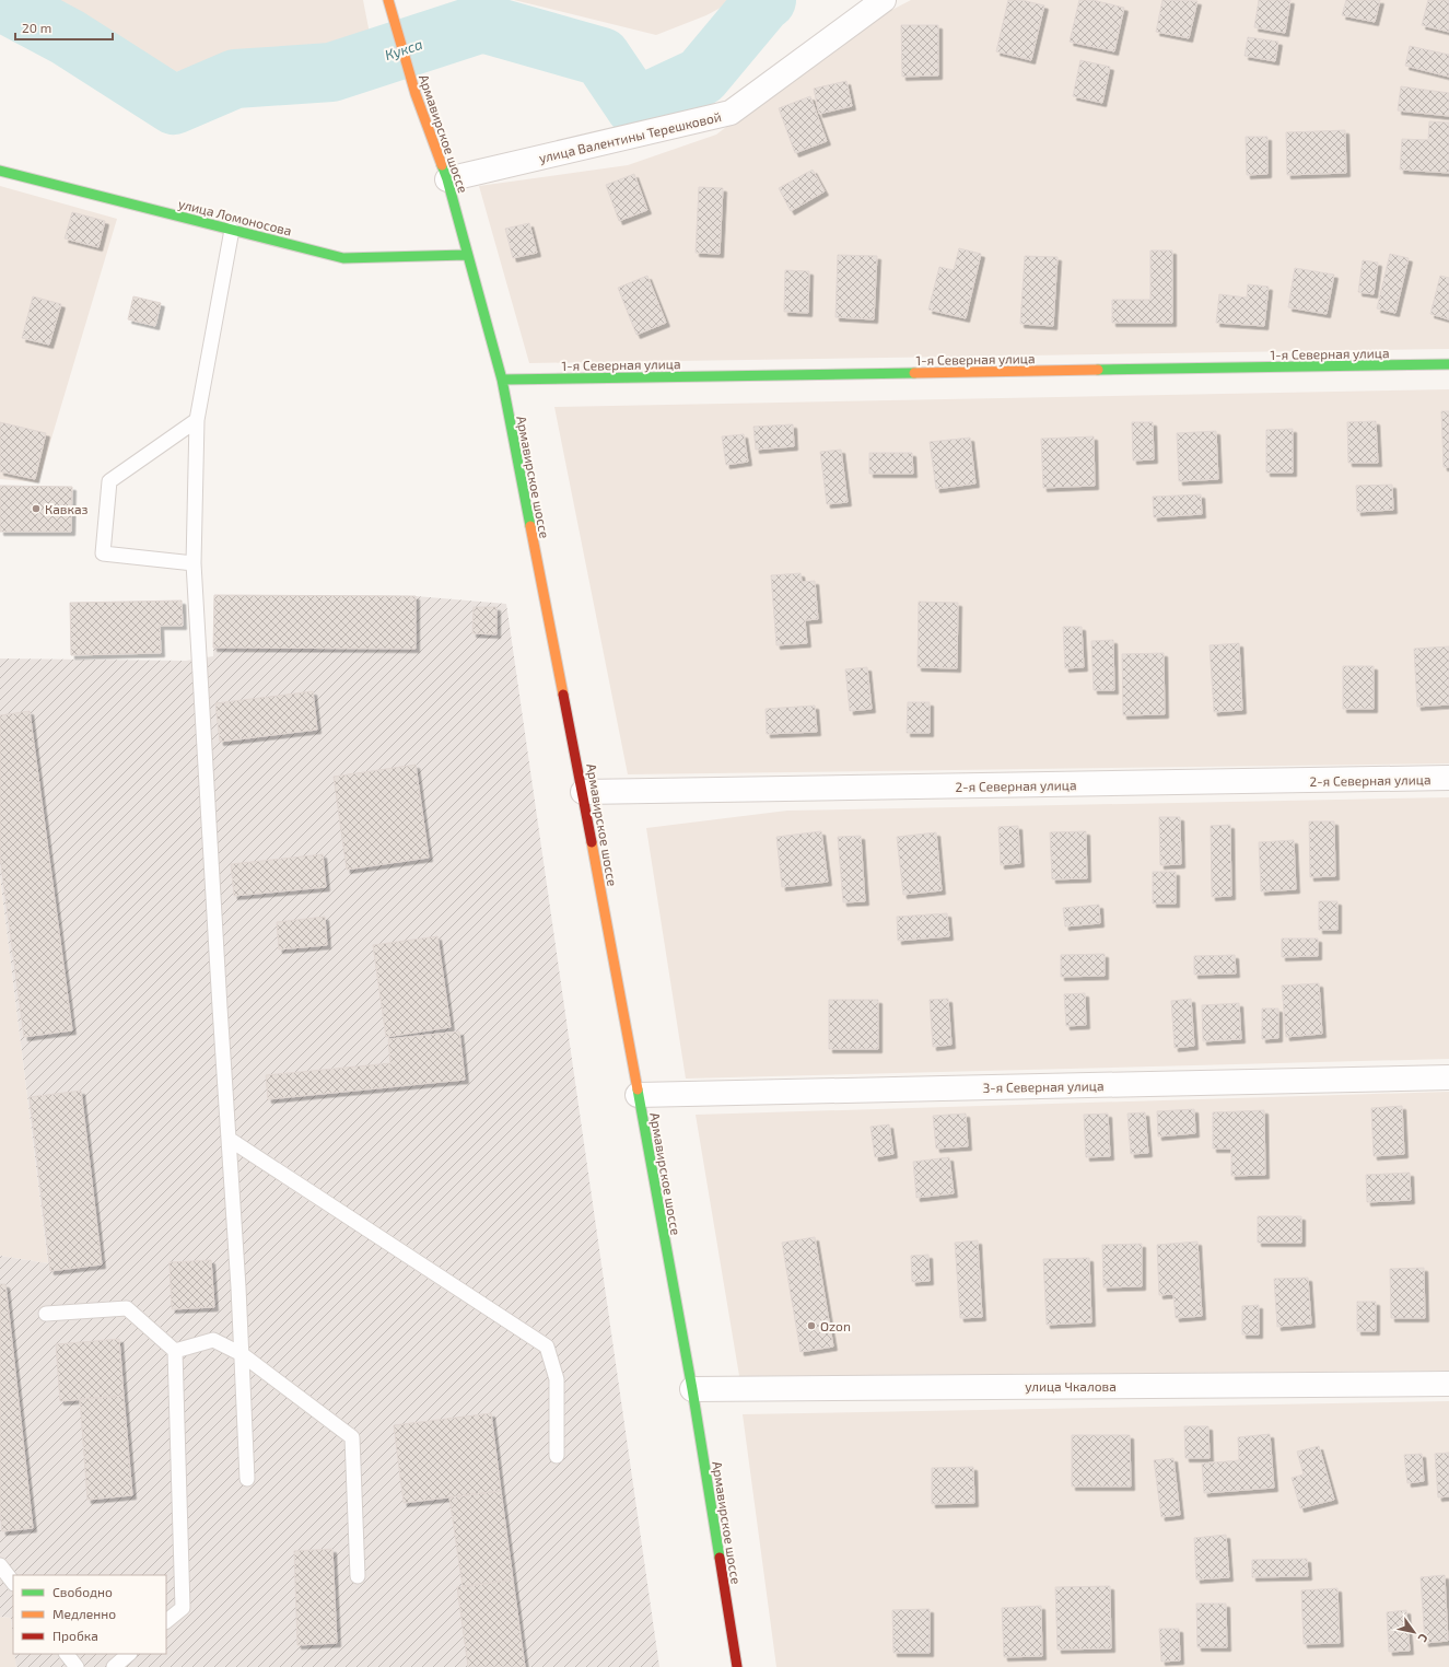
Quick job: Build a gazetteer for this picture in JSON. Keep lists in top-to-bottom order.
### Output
{
  "streets": {
    "main road": ["Армавирское шоссе", "улица Ломоносова", "1-я Северная улица"],
    "street": [
      "улица Валентины Терешковой",
      "2-я Северная улица",
      "3-я Северная улица",
      "улица Чкалова"
    ]
  },
  "crossings": [
    ["Армавирское шоссе", "улица Валентины Терешковой"],
    ["Армавирское шоссе", "улица Ломоносова"],
    ["Армавирское шоссе", "1-я Северная улица"],
    ["Армавирское шоссе", "2-я Северная улица"],
    ["Армавирское шоссе", "3-я Северная улица"],
    ["Армавирское шоссе", "улица Чкалова"]
  ],
  "water": ["Кукса"],
  "places": ["Кавказ", "Ozon"],
  "legend": ["Свободно", "Медленно", "Пробка"],
  "scale_bar": "20 m",
  "north": "bottom right"
}
